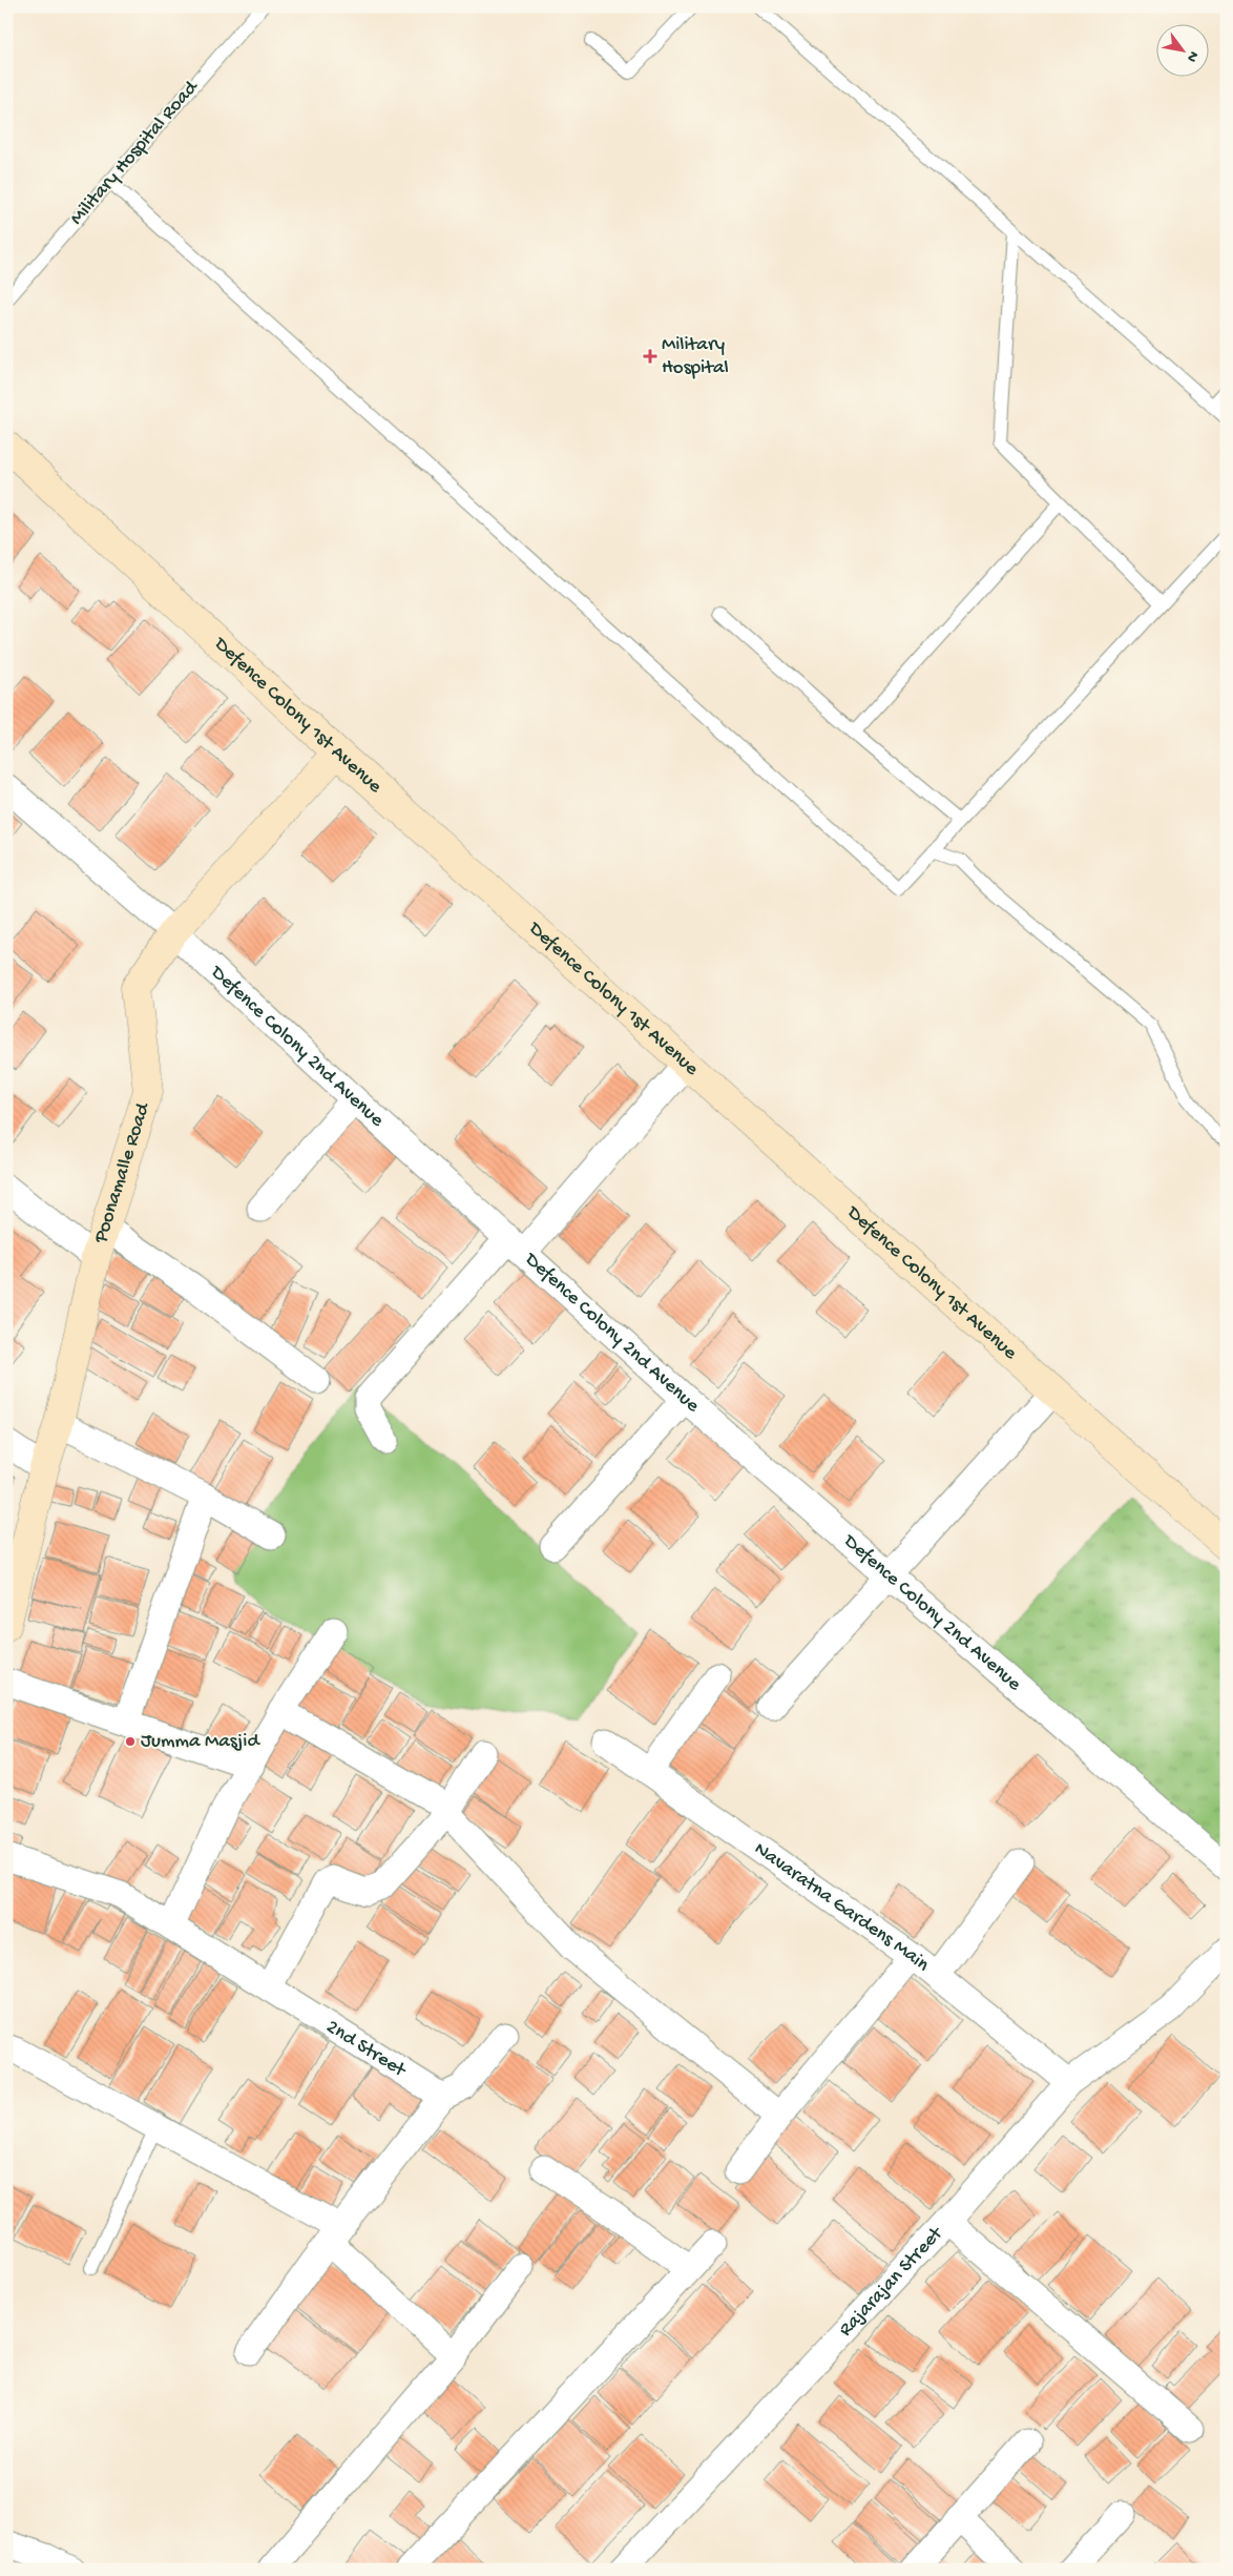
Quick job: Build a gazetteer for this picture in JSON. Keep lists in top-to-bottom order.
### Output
{
  "streets": {
    "street": [
      "Defence Colony 1st Avenue",
      "Defence Colony 2nd Avenue",
      "Poonamalle Road",
      "Navaratna Gardens Main",
      "2nd Street",
      "Rajarajan Street"
    ],
    "lane": ["Military Hospital Road"]
  },
  "crossings": [
    ["Defence Colony 1st Avenue", "Poonamalle Road"],
    ["Defence Colony 2nd Avenue", "Poonamalle Road"],
    ["Navaratna Gardens Main", "Rajarajan Street"]
  ],
  "places": {
    "health": ["Military Hospital"],
    "other": ["Jumma Masjid"]
  },
  "north": "bottom right"
}
